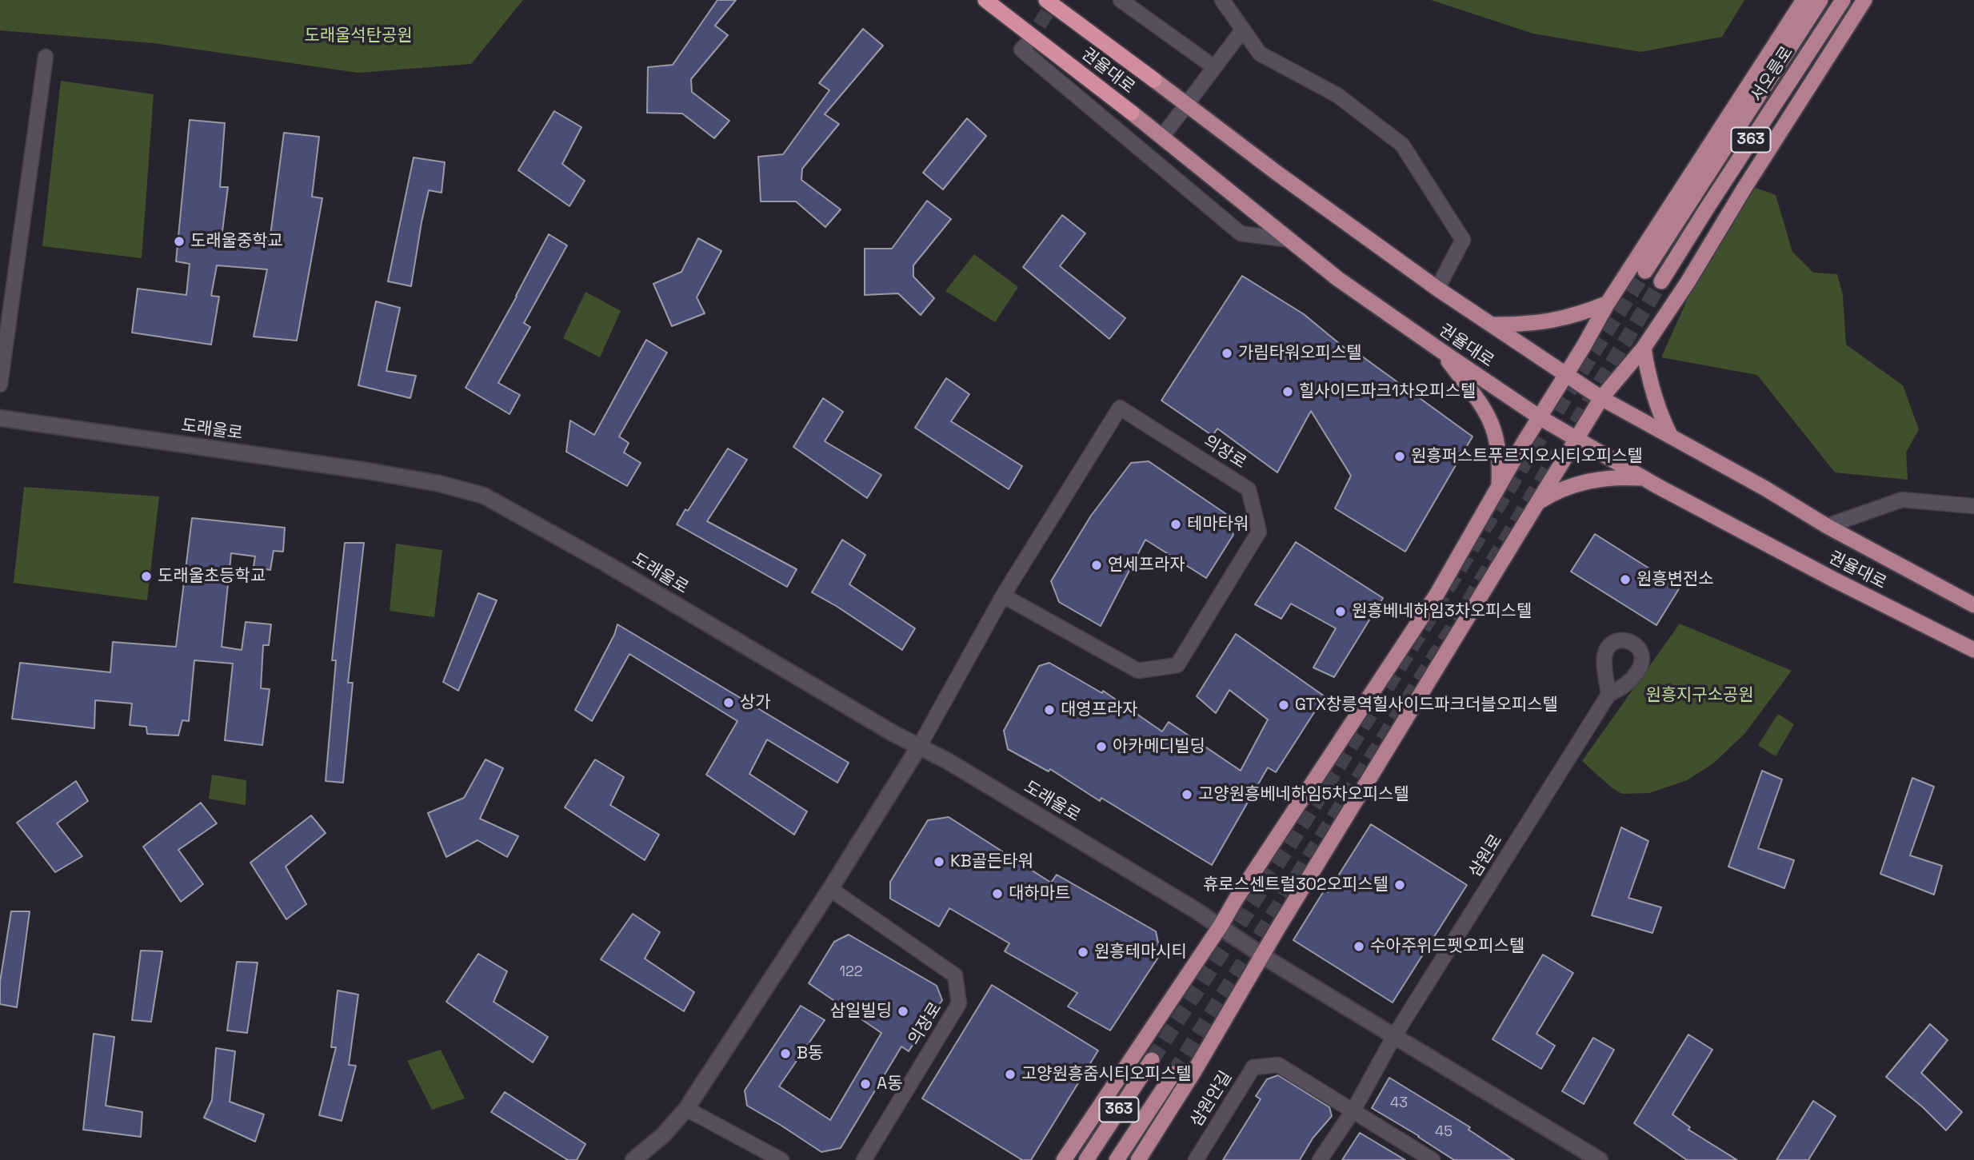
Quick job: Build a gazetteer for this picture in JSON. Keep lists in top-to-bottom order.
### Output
{
  "streets": {
    "highway": ["권율대로"],
    "main road": [
      "서오릉로",
      "363",
      "도래울로",
      "의장로"
    ],
    "street": ["삼원로", "삼원안길"]
  },
  "crossings": [
    ["도래울로", "의장로"]
  ],
  "parks": ["도래울석탄공원", "원흥지구소공원"],
  "places": [
    "도래울중학교",
    "가림타워오피스텔",
    "힐사이드파크1차오피스텔",
    "원흥퍼스트푸르지오시티오피스텔",
    "테마타워",
    "연세프라자",
    "도래울초등학교",
    "원흥변전소",
    "원흥베네하임3차오피스텔",
    "상가",
    "GTX창릉역힐사이드파크더블오피스텔",
    "대영프라자",
    "아카메디빌딩",
    "고양원흥베네하임5차오피스텔",
    "KB골든타워",
    "휴로스센트럴302오피스텔",
    "대하마트",
    "수아주위드펫오피스텔",
    "원흥테마시티",
    "삼일빌딩",
    "B동",
    "고양원흥줌시티오피스텔",
    "A동"
  ],
  "house_numbers": ["122", "43", "45"]
}
